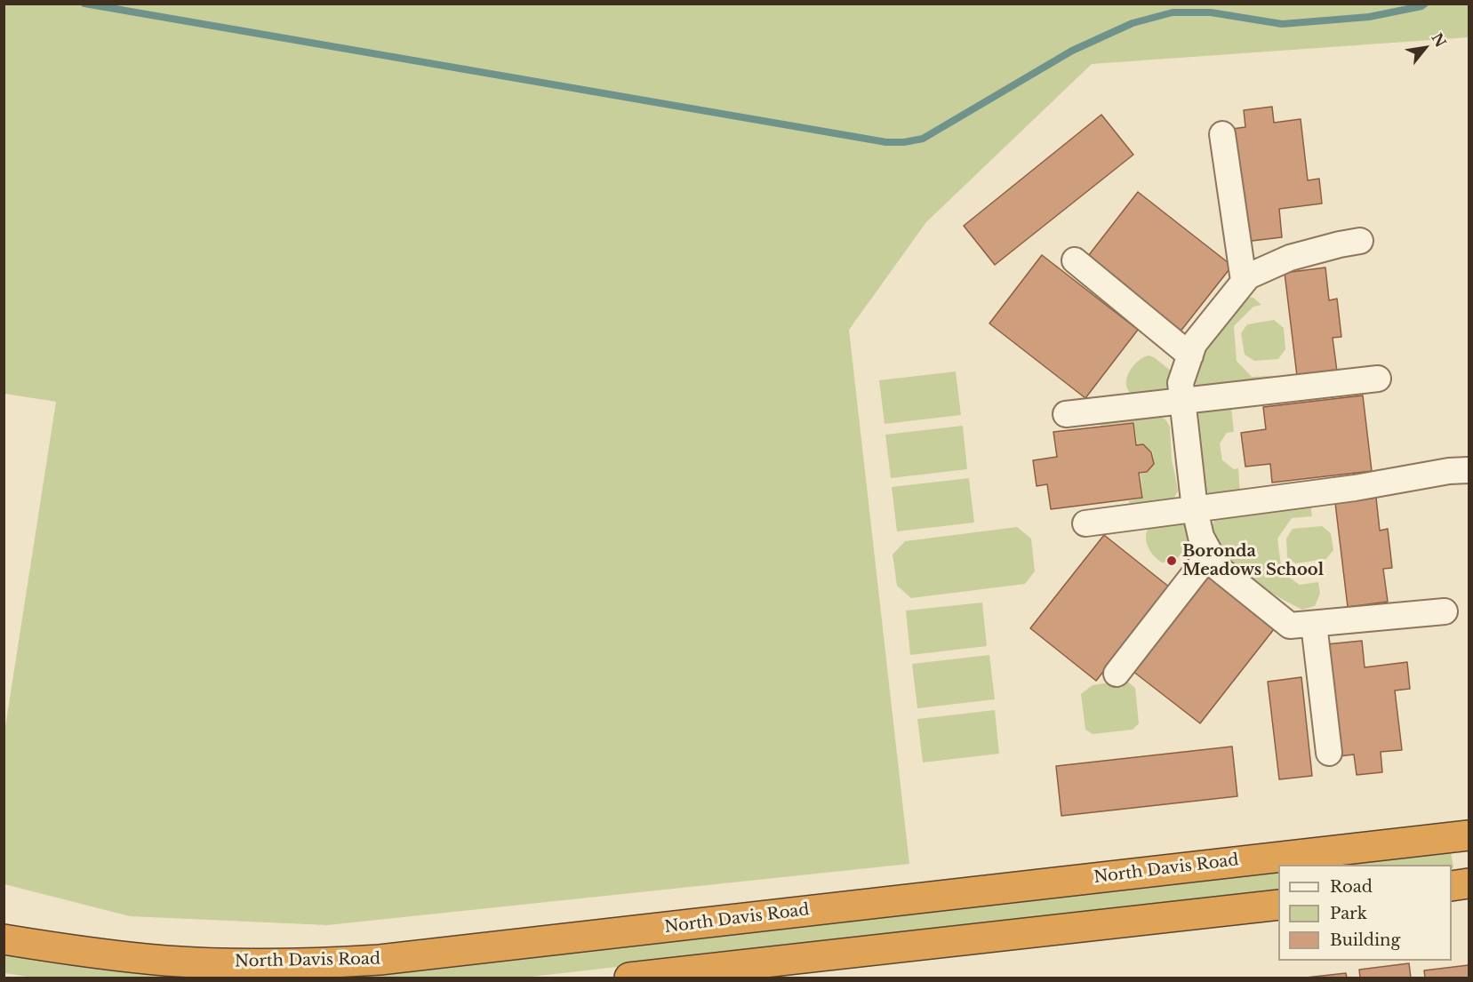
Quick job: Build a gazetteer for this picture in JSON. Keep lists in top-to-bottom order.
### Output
{
  "streets": {
    "highway": ["North Davis Road"]
  },
  "places": ["Boronda Meadows School"],
  "legend": ["Road", "Park", "Building"],
  "north": "top right"
}
